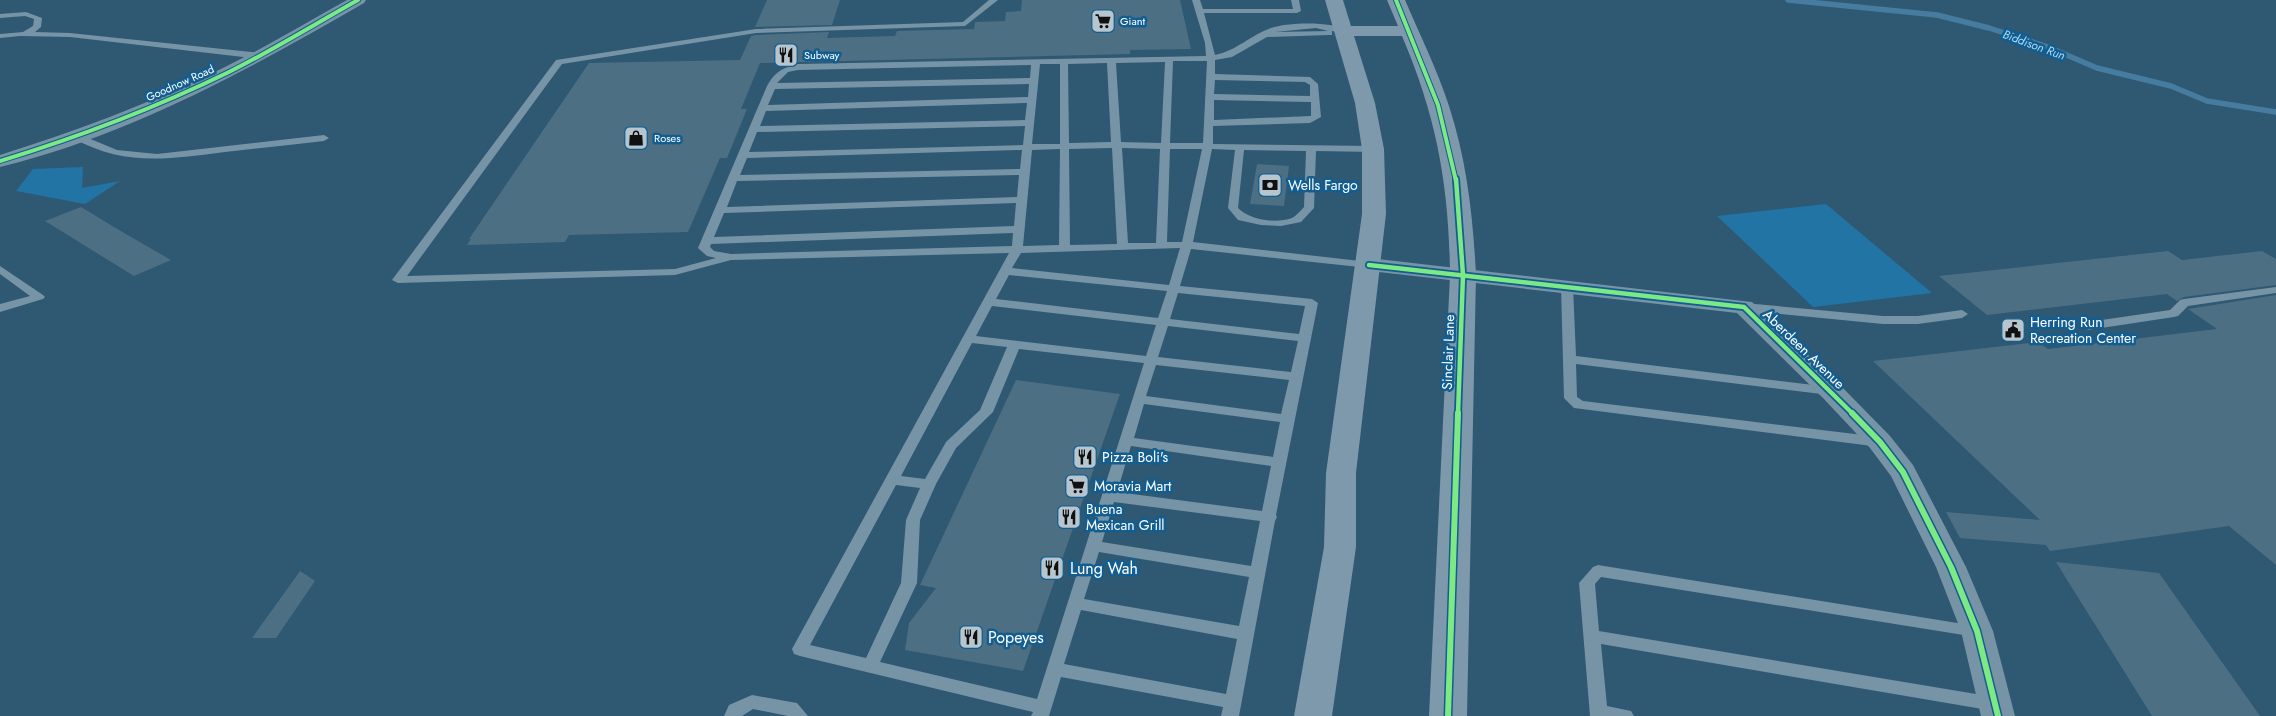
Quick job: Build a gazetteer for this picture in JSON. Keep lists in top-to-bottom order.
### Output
{
  "streets": {
    "street": ["Goodnow Road", "Aberdeen Avenue", "Sinclair Lane"]
  },
  "crossings": [
    ["Aberdeen Avenue", "Sinclair Lane"]
  ],
  "water": ["Biddison Run"],
  "places": {
    "supermarket": ["Giant", "Moravia Mart"],
    "restaurant": [
      "Subway",
      "Pizza Boli's",
      "Buena Mexican Grill",
      "Lung Wah",
      "Popeyes"
    ],
    "shop": ["Roses"],
    "bank": ["Wells Fargo"],
    "public building": ["Herring Run Recreation Center"]
  }
}
